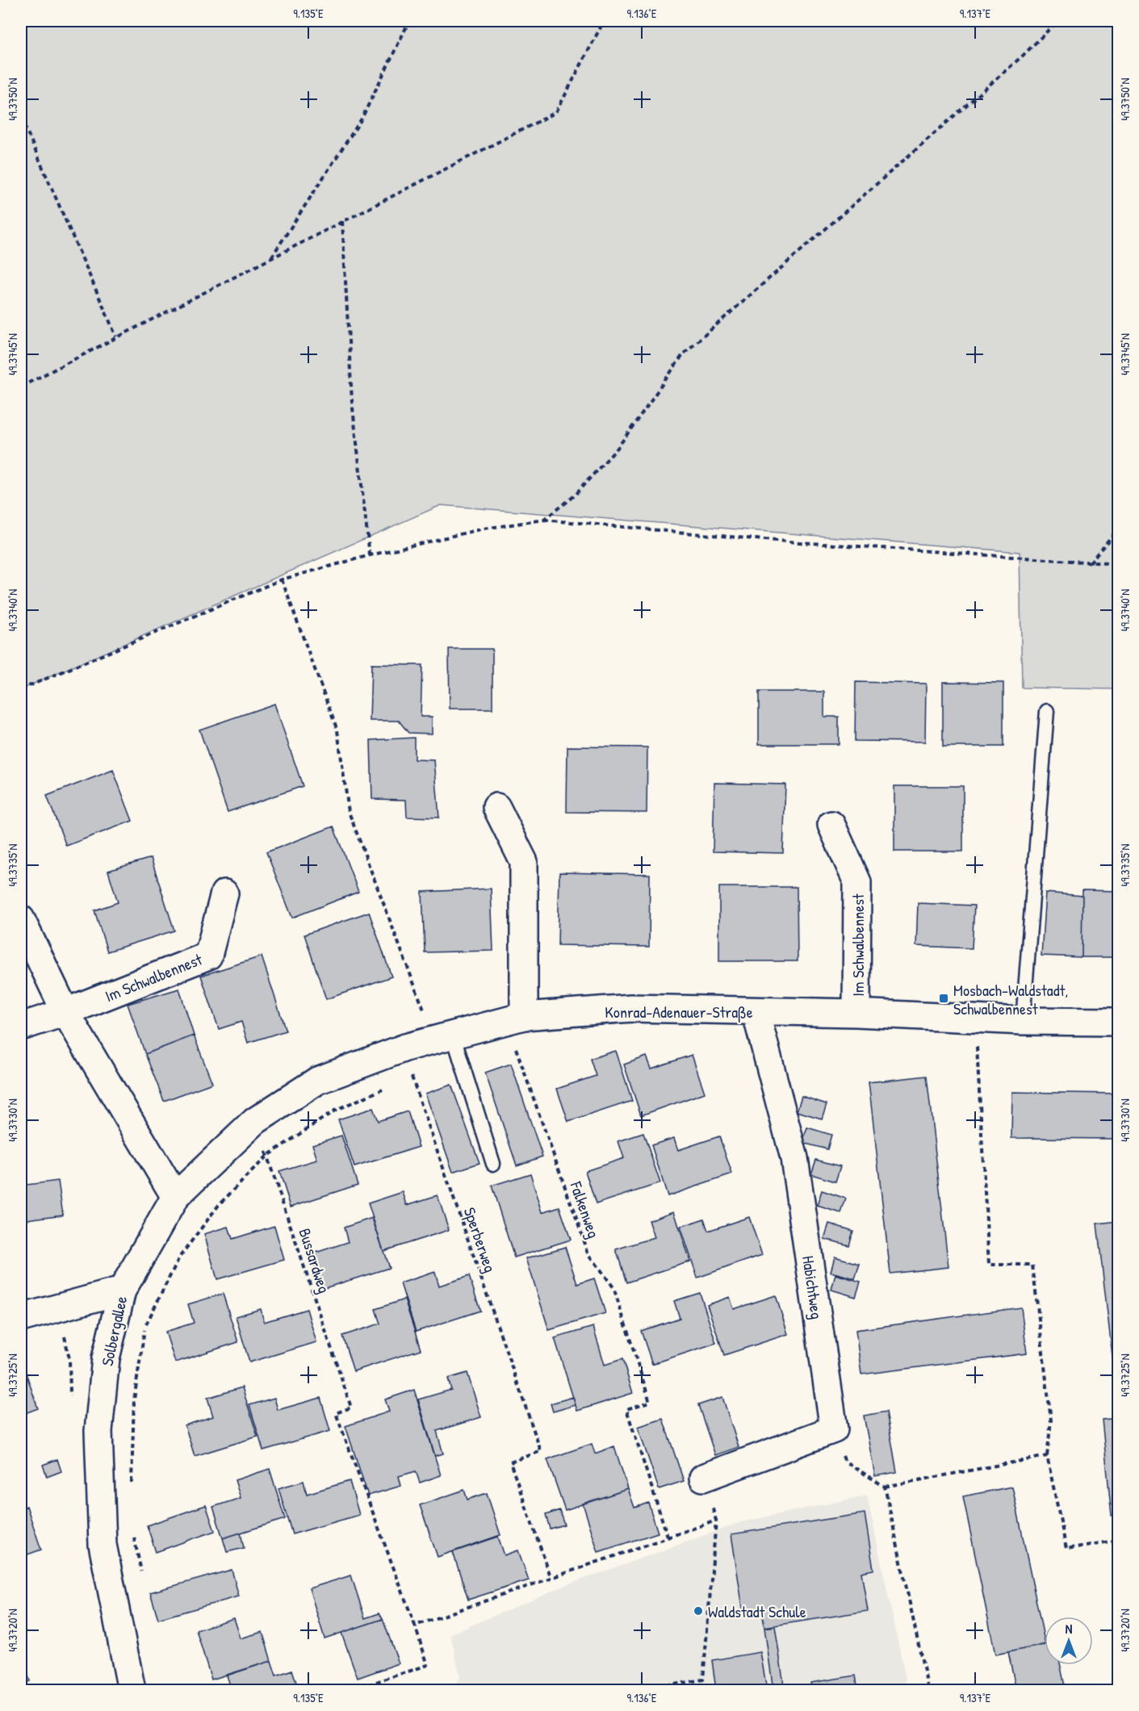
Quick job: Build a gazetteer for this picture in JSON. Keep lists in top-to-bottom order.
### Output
{
  "streets": {
    "street": [
      "Im Schwalbennest",
      "Konrad-Adenauer-Straße",
      "Habichtweg",
      "Solbergallee"
    ],
    "path": ["Falkenweg", "Sperberweg", "Bussardweg"]
  },
  "crossings": [
    ["Im Schwalbennest", "Konrad-Adenauer-Straße"],
    ["Konrad-Adenauer-Straße", "Falkenweg"],
    ["Konrad-Adenauer-Straße", "Sperberweg"],
    ["Konrad-Adenauer-Straße", "Bussardweg"],
    ["Konrad-Adenauer-Straße", "Habichtweg"],
    ["Konrad-Adenauer-Straße", "Solbergallee"]
  ],
  "places": {
    "transit": ["Mosbach-Waldstadt, Schwalbennest"],
    "other": ["Waldstadt Schule"]
  },
  "north": "top",
  "coordinates": [
    "9.135°E",
    "9.136°E",
    "9.137°E",
    "49.3750°N",
    "49.3745°N",
    "49.3740°N",
    "49.3735°N",
    "49.3730°N",
    "49.3725°N",
    "49.3720°N"
  ]
}
